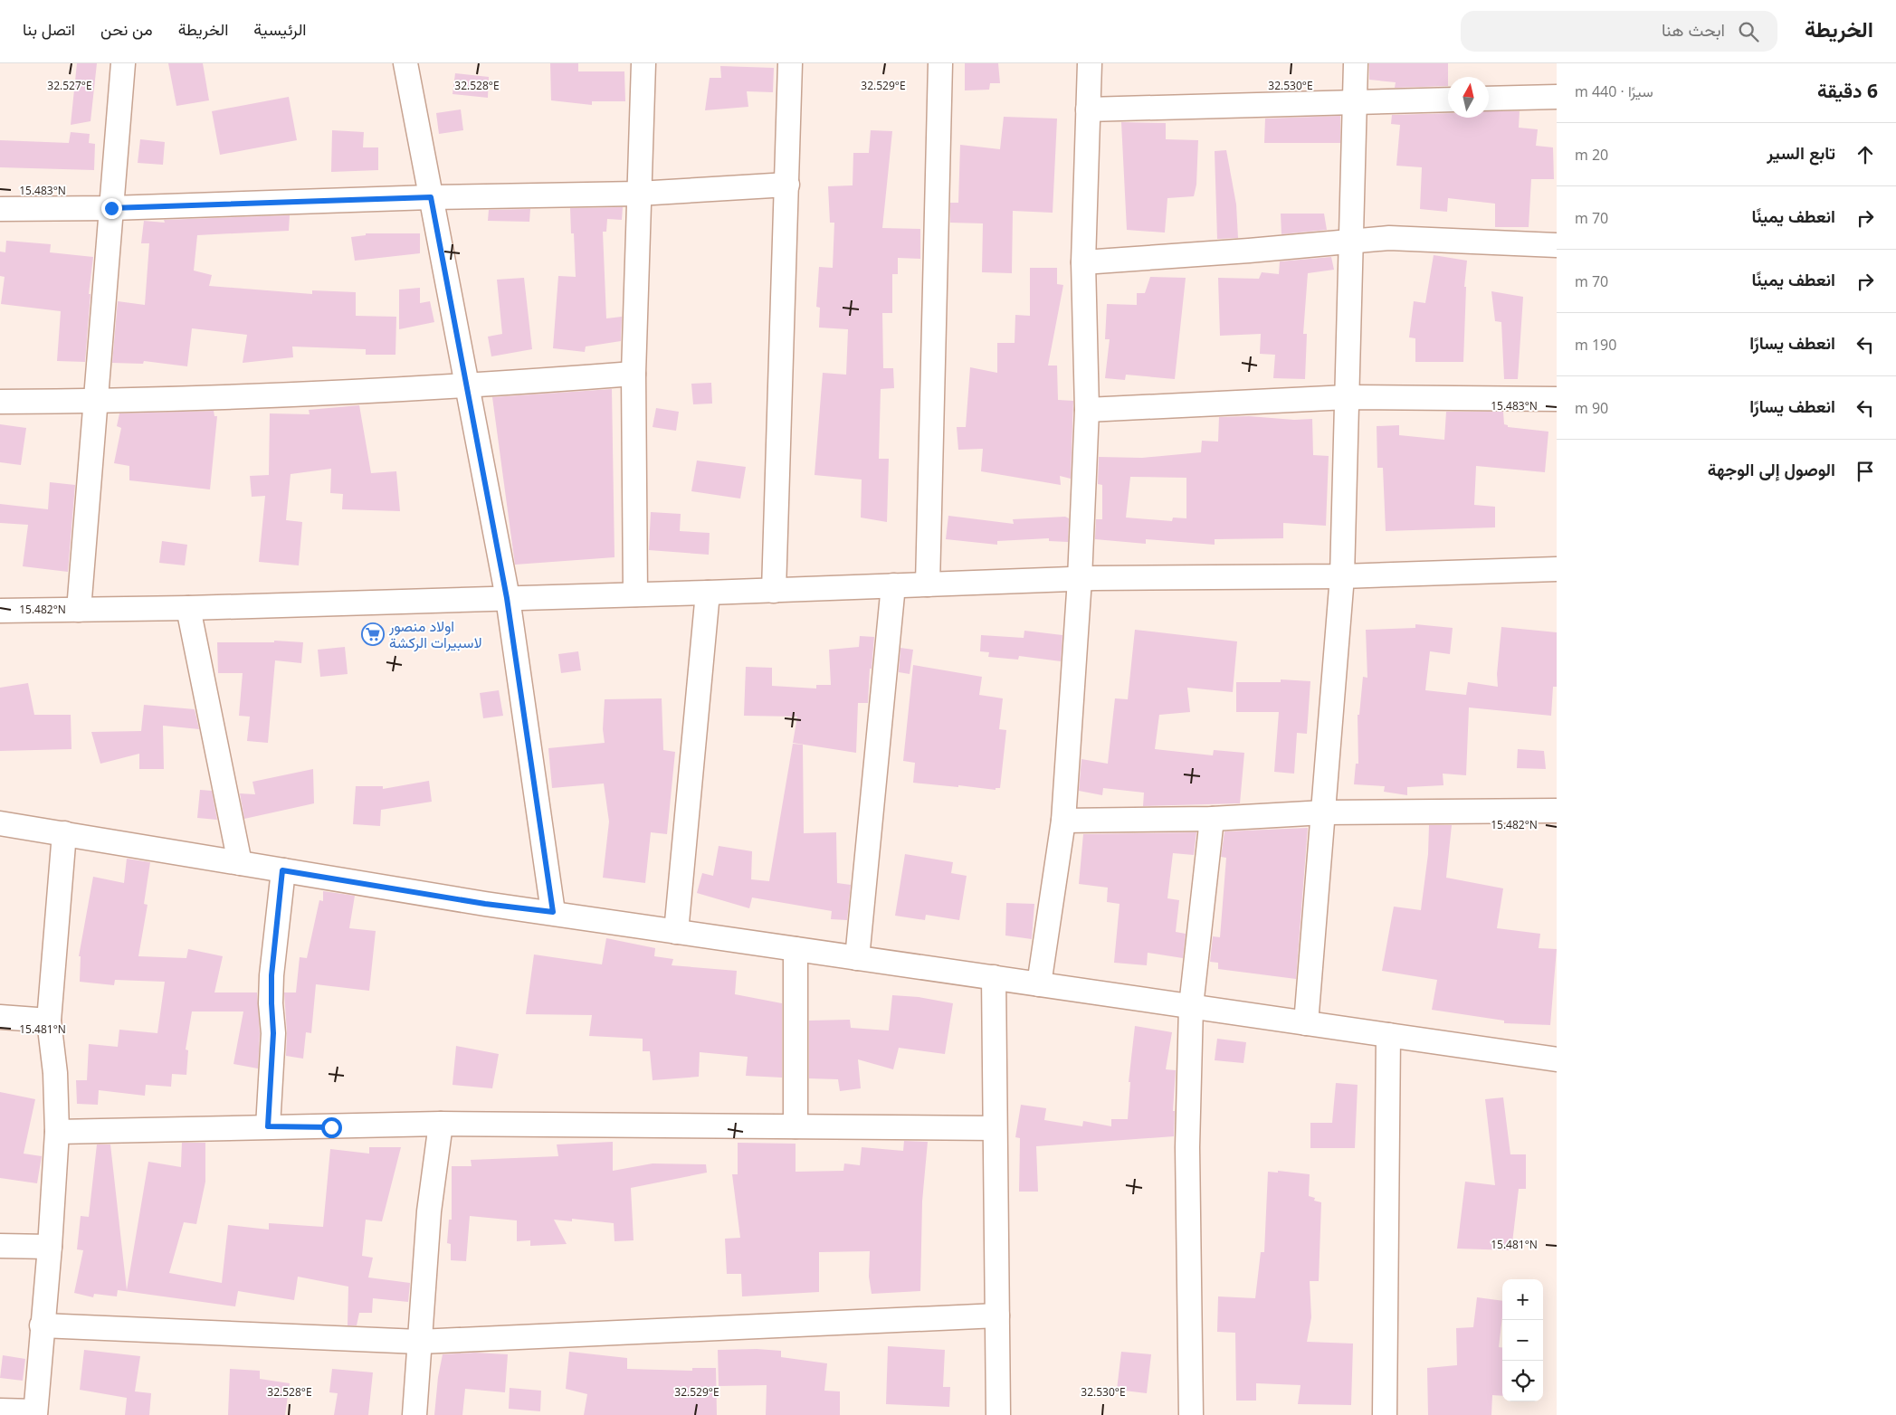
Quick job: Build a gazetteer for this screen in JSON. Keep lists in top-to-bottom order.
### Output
{
  "places": {
    "supermarket": ["اولاد منصور لاسبيرات الركشة"]
  },
  "north": "top",
  "page": {
    "header": "الخريطة",
    "search": "ابحث هنا",
    "nav": [
      "الرئيسية",
      "الخريطة",
      "من نحن",
      "اتصل بنا"
    ],
    "heading": ["6 دقيقة", "سيرًا · 440 m"],
    "list": [
      ["تابع السير", "20 m"],
      ["انعطف يمينًا", "70 m"],
      ["انعطف يمينًا", "70 m"],
      ["انعطف يسارًا", "190 m"],
      ["انعطف يسارًا", "90 m"],
      "الوصول إلى الوجهة"
    ],
    "map_buttons": ["+", "−"]
  },
  "coordinates": [
    "32.527°E",
    "32.528°E",
    "32.529°E",
    "32.530°E",
    "15.483°N",
    "15.482°N",
    "15.481°N"
  ]
}
